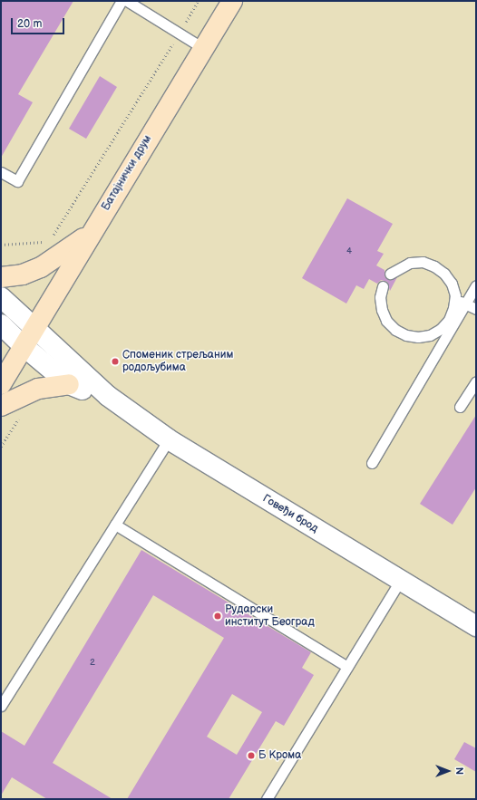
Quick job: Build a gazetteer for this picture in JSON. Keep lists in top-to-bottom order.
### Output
{
  "streets": {
    "main road": ["Батајнички друм"],
    "street": ["Говеђи брод"]
  },
  "places": ["Споменик стрељаним родољубима", "Рударски институт Београд", "Б Крома"],
  "house_numbers": ["4", "2"],
  "scale_bar": "20 m",
  "north": "right"
}
